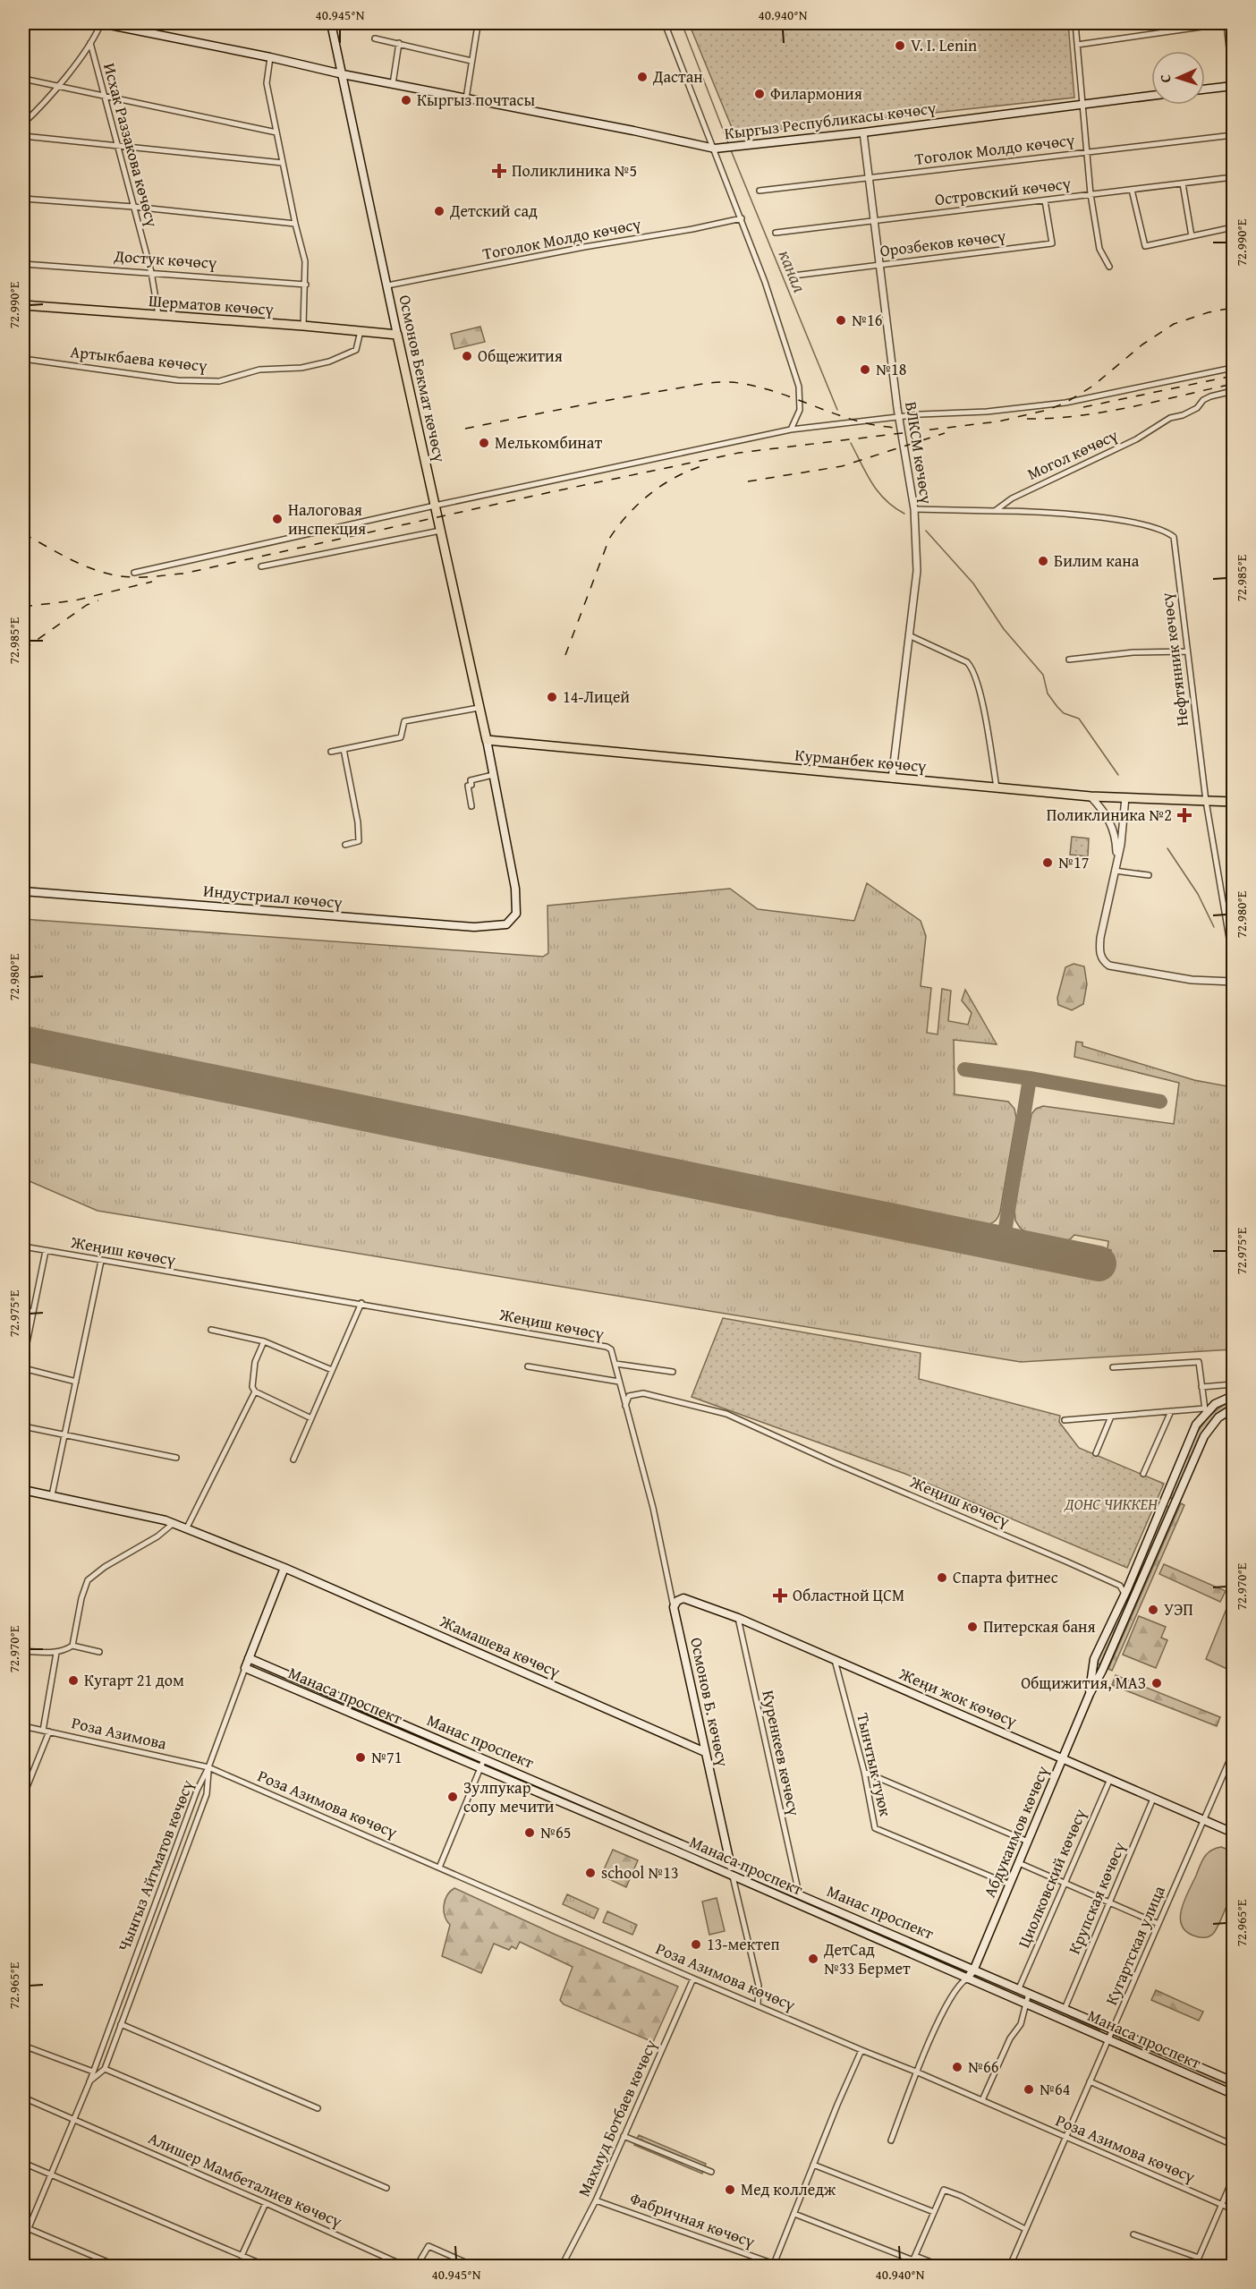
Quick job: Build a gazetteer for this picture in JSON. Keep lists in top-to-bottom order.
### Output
{
  "streets": {
    "main road": [
      "Кыргыз Республикасы көчөсү",
      "Шерматов көчөсү",
      "Осмонов Бекмат көчөсү",
      "Курманбек көчөсү",
      "Индустриал көчөсү",
      "Жамашева көчөсү",
      "Манаса проспект",
      "Жеңи жок көчөсү",
      "Осмонов Б. көчөсү",
      "Манас проспект",
      "Абдукаимов көчөсү"
    ],
    "street": [
      "Исхак Раззакова көчөсү",
      "Тоголок Молдо көчөсү",
      "Островский көчөсү",
      "Орозбеков көчөсү",
      "Достук көчөсү",
      "Артыкбаева көчөсү",
      "ВЛКСМ көчөсү",
      "Могол көчөсү",
      "Нефтянник көчөсү",
      "Жеңиш көчөсү",
      "Роза Азимова",
      "Куренкеев көчөсү",
      "Тынчтык туюк",
      "Роза Азимова көчөсү",
      "Чынгыз Айтматов көчөсү",
      "Циолковский көчөсү",
      "Крупская көчөсү",
      "Кугартская улица",
      "Махмуд Ботбаев көчөсү",
      "Алишер Мамбеталиев көчөсү",
      "Фабричная көчөсү"
    ]
  },
  "crossings": [
    ["Кыргыз Республикасы көчөсү", "Осмонов Бекмат көчөсү"],
    ["Кыргыз Республикасы көчөсү", "ВЛКСМ көчөсү"],
    ["Исхак Раззакова көчөсү", "Достук көчөсү"],
    ["Исхак Раззакова көчөсү", "Шерматов көчөсү"],
    ["Тоголок Молдо көчөсү", "Осмонов Бекмат көчөсү"],
    ["Тоголок Молдо көчөсү", "ВЛКСМ көчөсү"],
    ["Островский көчөсү", "Орозбеков көчөсү"],
    ["Островский көчөсү", "ВЛКСМ көчөсү"],
    ["Орозбеков көчөсү", "ВЛКСМ көчөсү"],
    ["Шерматов көчөсү", "Артыкбаева көчөсү"],
    ["Шерматов көчөсү", "Осмонов Бекмат көчөсү"],
    ["Осмонов Бекмат көчөсү", "Курманбек көчөсү"],
    ["ВЛКСМ көчөсү", "Курманбек көчөсү"],
    ["Могол көчөсү", "Нефтянник көчөсү"],
    ["Нефтянник көчөсү", "Курманбек көчөсү"],
    ["Жеңиш көчөсү", "Осмонов Б. көчөсү"],
    ["Жамашева көчөсү", "Осмонов Б. көчөсү"],
    ["Манаса проспект", "Осмонов Б. көчөсү"],
    ["Манаса проспект", "Абдукаимов көчөсү"],
    ["Манаса проспект", "Кугартская улица"],
    ["Жеңи жок көчөсү", "Осмонов Б. көчөсү"],
    ["Жеңи жок көчөсү", "Куренкеев көчөсү"],
    ["Жеңи жок көчөсү", "Тынчтык туюк"],
    ["Жеңи жок көчөсү", "Абдукаимов көчөсү"],
    ["Жеңи жок көчөсү", "Циолковский көчөсү"],
    ["Жеңи жок көчөсү", "Крупская көчөсү"],
    ["Жеңи жок көчөсү", "Кугартская улица"],
    ["Осмонов Б. көчөсү", "Манас проспект"],
    ["Осмонов Б. көчөсү", "Роза Азимова көчөсү"],
    ["Роза Азимова", "Роза Азимова көчөсү"],
    ["Роза Азимова", "Чынгыз Айтматов көчөсү"],
    ["Манас проспект", "Куренкеев көчөсү"],
    ["Манас проспект", "Абдукаимов көчөсү"],
    ["Манас проспект", "Циолковский көчөсү"],
    ["Манас проспект", "Крупская көчөсү"],
    ["Манас проспект", "Кугартская улица"],
    ["Тынчтык туюк", "Абдукаимов көчөсү"],
    ["Роза Азимова көчөсү", "Чынгыз Айтматов көчөсү"],
    ["Роза Азимова көчөсү", "Кугартская улица"],
    ["Роза Азимова көчөсү", "Махмуд Ботбаев көчөсү"],
    ["Чынгыз Айтматов көчөсү", "Алишер Мамбеталиев көчөсү"],
    ["Махмуд Ботбаев көчөсү", "Фабричная көчөсү"]
  ],
  "water": ["канал"],
  "parks": ["ДОНС ЧИККЕН"],
  "places": {
    "other": [
      "V. I. Lenin",
      "Дастан",
      "Филармония",
      "Кыргыз почтасы",
      "Детский сад",
      "№16",
      "Общежития",
      "№18",
      "Мелькомбинат",
      "Налоговая инспекция",
      "Билим кана",
      "14-Лицей",
      "№17",
      "Спарта фитнес",
      "УЭП",
      "Питерская баня",
      "Кугарт 21 дом",
      "Общижития, МАЗ",
      "№71",
      "Зулпукар сопу мечити",
      "№65",
      "school №13",
      "13-мектеп",
      "ДетСад №33 Бермет",
      "№66",
      "№64",
      "Мед колледж"
    ],
    "health": ["Поликлиника №5", "Поликлиника №2", "Областной ЦСМ"]
  },
  "north": "left",
  "coordinates": [
    "40.945°N",
    "40.940°N",
    "72.990°E",
    "72.985°E",
    "72.980°E",
    "72.975°E",
    "72.970°E",
    "72.965°E"
  ]
}
